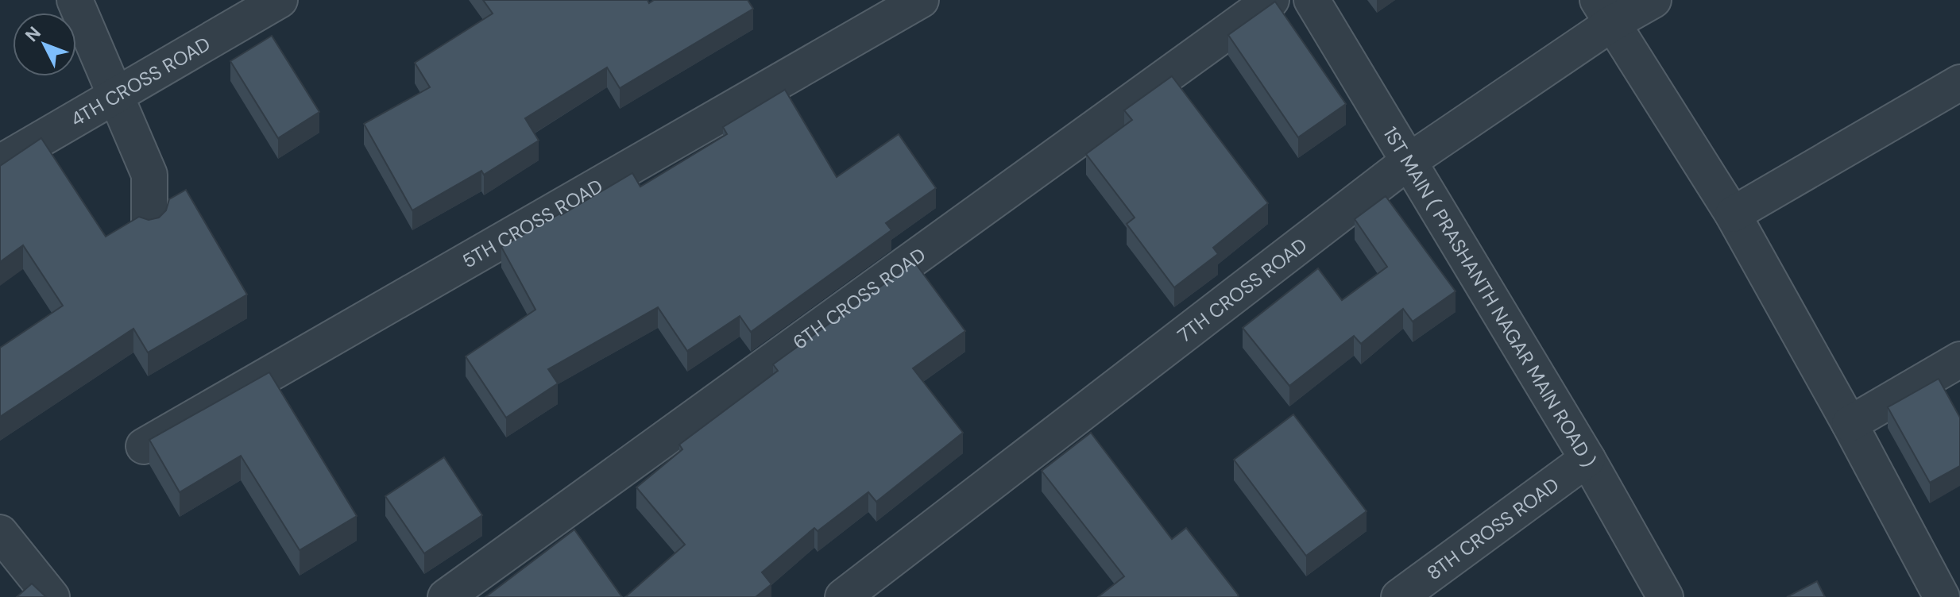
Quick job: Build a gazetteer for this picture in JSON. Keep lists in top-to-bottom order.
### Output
{
  "streets": {
    "street": [
      "4TH CROSS ROAD",
      "5TH CROSS ROAD",
      "7TH CROSS ROAD",
      "1ST MAIN ( PRASHANTH NAGAR MAIN ROAD )",
      "6TH CROSS ROAD",
      "8TH CROSS ROAD"
    ]
  },
  "crossings": [
    ["7TH CROSS ROAD", "1ST MAIN ( PRASHANTH NAGAR MAIN ROAD )"],
    ["1ST MAIN ( PRASHANTH NAGAR MAIN ROAD )", "8TH CROSS ROAD"]
  ],
  "north": "top left"
}
